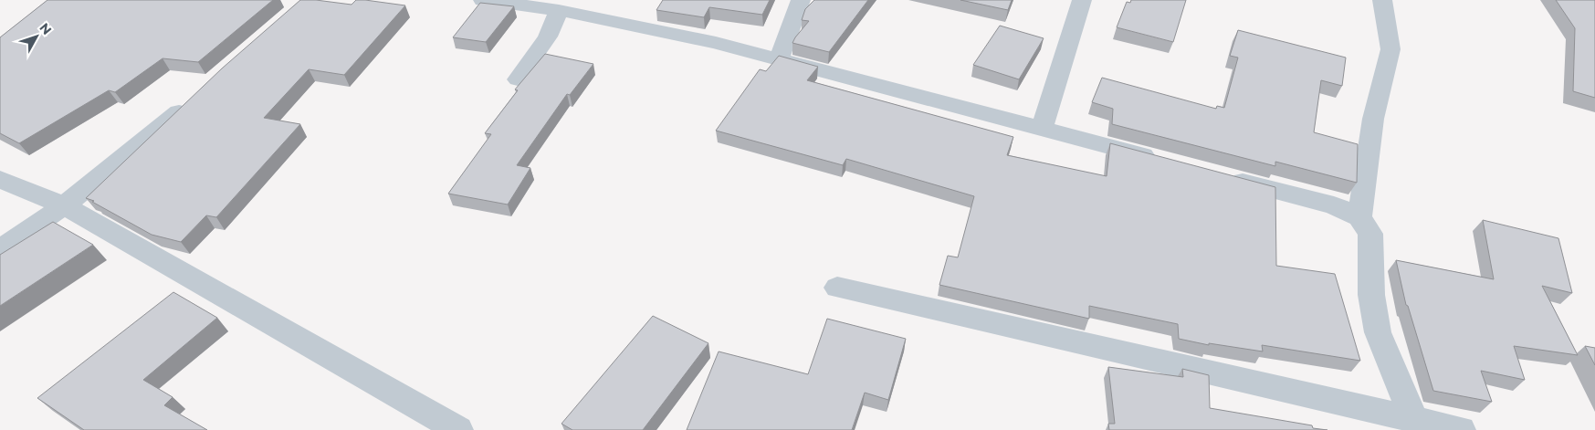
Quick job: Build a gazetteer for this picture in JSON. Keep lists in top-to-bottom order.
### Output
{
  "north": "top right"
}
